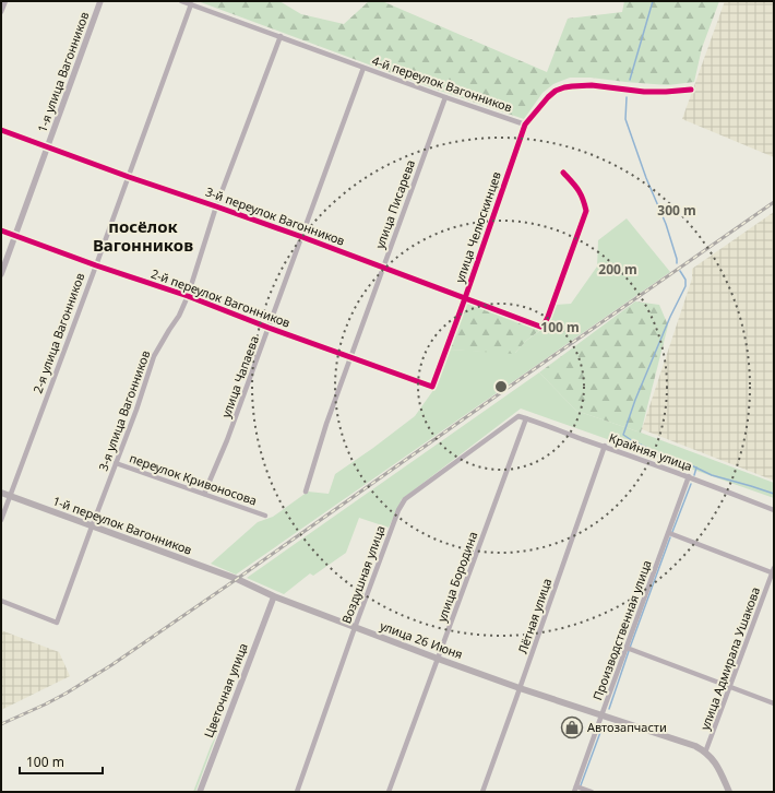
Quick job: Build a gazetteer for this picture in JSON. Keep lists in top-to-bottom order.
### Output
{
  "streets": {
    "main road": ["1-й переулок Вагонников", "улица 26 Июня"],
    "street": [
      "1-я улица Вагонников",
      "4-й переулок Вагонников",
      "улица Писарева",
      "3-й переулок Вагонников",
      "улица Челюскинцев",
      "2-й переулок Вагонников",
      "2-я улица Вагонников",
      "улица Чапаева",
      "3-я улица Вагонников",
      "Крайняя улица",
      "переулок Кривоносова",
      "Воздушная улица",
      "улица Бородина",
      "Лётная улица",
      "Производственная улица",
      "улица Адмирала Ушакова",
      "Цветочная улица"
    ]
  },
  "crossings": [
    ["1-я улица Вагонников", "3-й переулок Вагонников"],
    ["1-я улица Вагонников", "2-й переулок Вагонников"],
    ["4-й переулок Вагонников", "улица Писарева"],
    ["4-й переулок Вагонников", "улица Челюскинцев"],
    ["4-й переулок Вагонников", "2-я улица Вагонников"],
    ["4-й переулок Вагонников", "улица Чапаева"],
    ["4-й переулок Вагонников", "3-я улица Вагонников"],
    ["улица Писарева", "3-й переулок Вагонников"],
    ["улица Писарева", "2-й переулок Вагонников"],
    ["3-й переулок Вагонников", "улица Челюскинцев"],
    ["3-й переулок Вагонников", "2-я улица Вагонников"],
    ["3-й переулок Вагонников", "улица Чапаева"],
    ["3-й переулок Вагонников", "3-я улица Вагонников"],
    ["улица Челюскинцев", "2-й переулок Вагонников"],
    ["2-й переулок Вагонников", "2-я улица Вагонников"],
    ["2-й переулок Вагонников", "улица Чапаева"],
    ["2-й переулок Вагонников", "3-я улица Вагонников"],
    ["2-я улица Вагонников", "1-й переулок Вагонников"],
    ["улица Чапаева", "переулок Кривоносова"],
    ["3-я улица Вагонников", "переулок Кривоносова"],
    ["3-я улица Вагонников", "1-й переулок Вагонников"],
    ["Крайняя улица", "Воздушная улица"],
    ["Крайняя улица", "улица Бородина"],
    ["Крайняя улица", "Лётная улица"],
    ["Крайняя улица", "Производственная улица"],
    ["1-й переулок Вагонников", "улица 26 Июня"],
    ["Воздушная улица", "улица 26 Июня"],
    ["улица Бородина", "улица 26 Июня"],
    ["Лётная улица", "улица 26 Июня"],
    ["Производственная улица", "улица 26 Июня"],
    ["Производственная улица", "улица Адмирала Ушакова"],
    ["улица 26 Июня", "улица Адмирала Ушакова"],
    ["улица 26 Июня", "Цветочная улица"]
  ],
  "districts": ["посёлок Вагонников"],
  "places": {
    "shop": ["Автозапчасти"]
  },
  "scale_bar": "100 m",
  "rings": ["300 m", "200 m", "100 m"]
}
